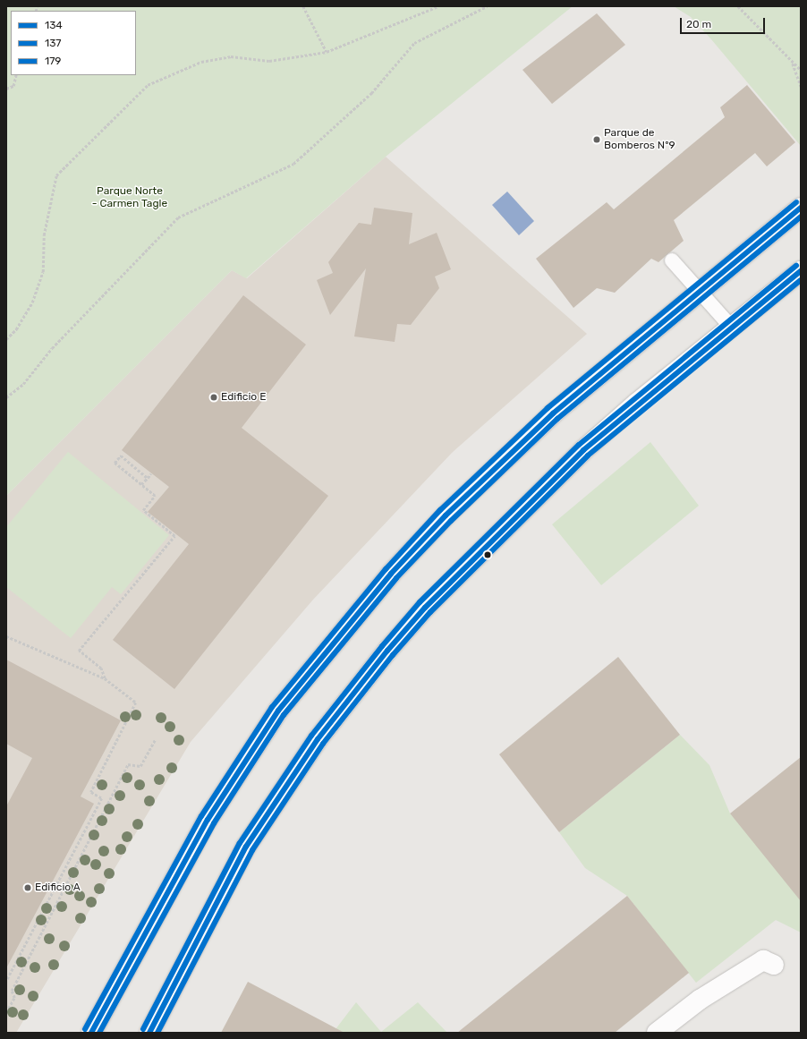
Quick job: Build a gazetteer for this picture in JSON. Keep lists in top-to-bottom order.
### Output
{
  "parks": ["Parque Norte - Carmen Tagle"],
  "places": ["Parque de Bomberos Nº9", "Edificio E", "Edificio A"],
  "lines": ["transit line 179", "transit line 134", "transit line 137"],
  "legend": ["134", "137", "179"],
  "scale_bar": "20 m"
}
